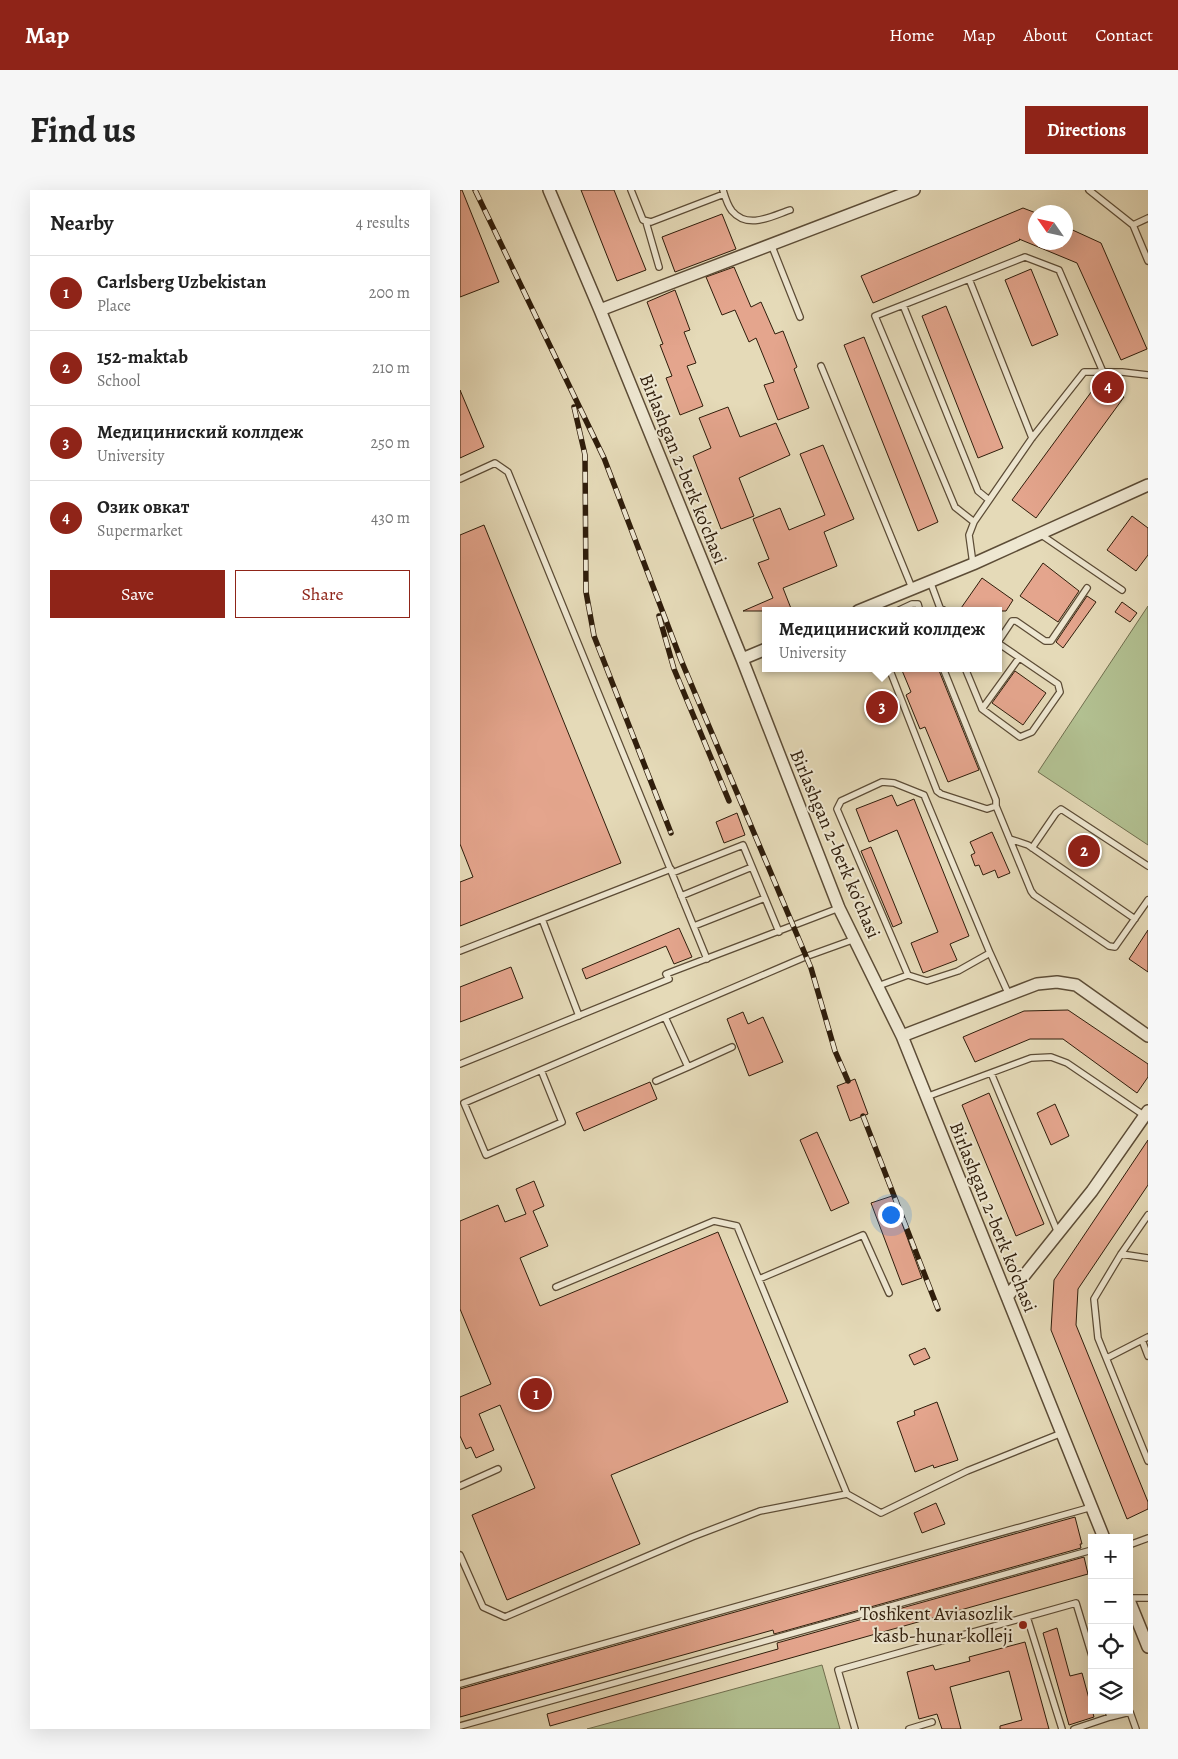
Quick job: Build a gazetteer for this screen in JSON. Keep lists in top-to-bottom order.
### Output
{
  "streets": {
    "street": ["Birlashgan 2-berk ko'chasi"]
  },
  "places": ["Toshkent Aviasozlik kasb-hunar kolleji"],
  "north": "top left",
  "page": {
    "header": "Map",
    "nav": [
      "Home",
      "Map",
      "About",
      "Contact"
    ],
    "title": "Find us",
    "buttons": [
      "Directions",
      ["Save", "Share"]
    ],
    "heading": ["Nearby", "4 results"],
    "list": [
      {
        "mark": "1",
        "name": "Carlsberg Uzbekistan",
        "note": "Place",
        "value": "200 m"
      },
      {
        "mark": "2",
        "name": "152-maktab",
        "note": "School",
        "value": "210 m"
      },
      {
        "mark": "3",
        "name": "Медициниский коллдеж",
        "note": "University",
        "value": "250 m"
      },
      {
        "mark": "4",
        "name": "Озик овкат",
        "note": "Supermarket",
        "value": "430 m"
      }
    ],
    "pins": [
      "4",
      "3",
      "2",
      "1"
    ],
    "popup": ["Медициниский коллдеж", "University"],
    "map_buttons": ["+", "−"]
  }
}
